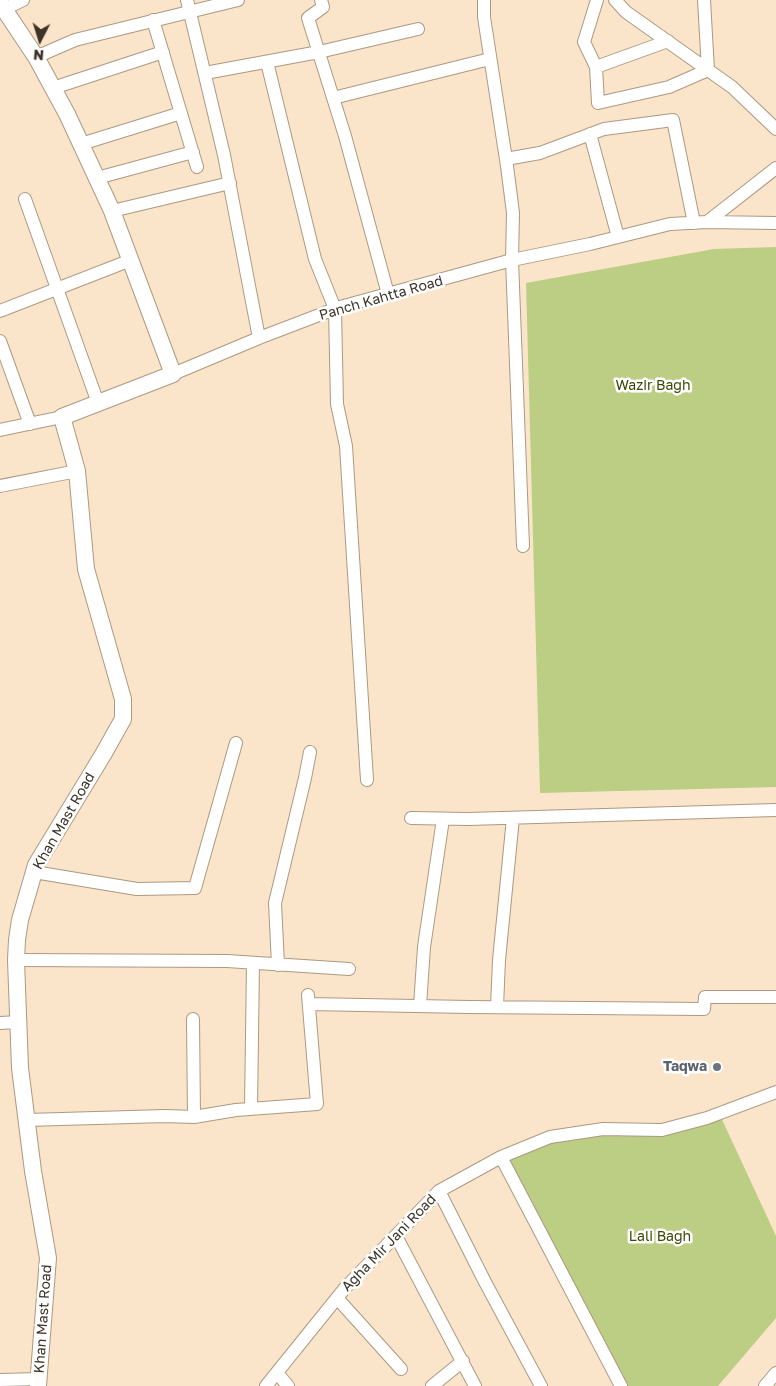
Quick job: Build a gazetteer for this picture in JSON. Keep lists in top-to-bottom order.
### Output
{
  "streets": {
    "main road": ["Panch Kahtta Road", "Khan Mast Road"],
    "street": ["Agha Mir Jani Road"]
  },
  "crossings": [
    ["Panch Kahtta Road", "Khan Mast Road"]
  ],
  "parks": ["Wazir Bagh", "Lali Bagh"],
  "places": ["Taqwa"],
  "north": "bottom"
}
